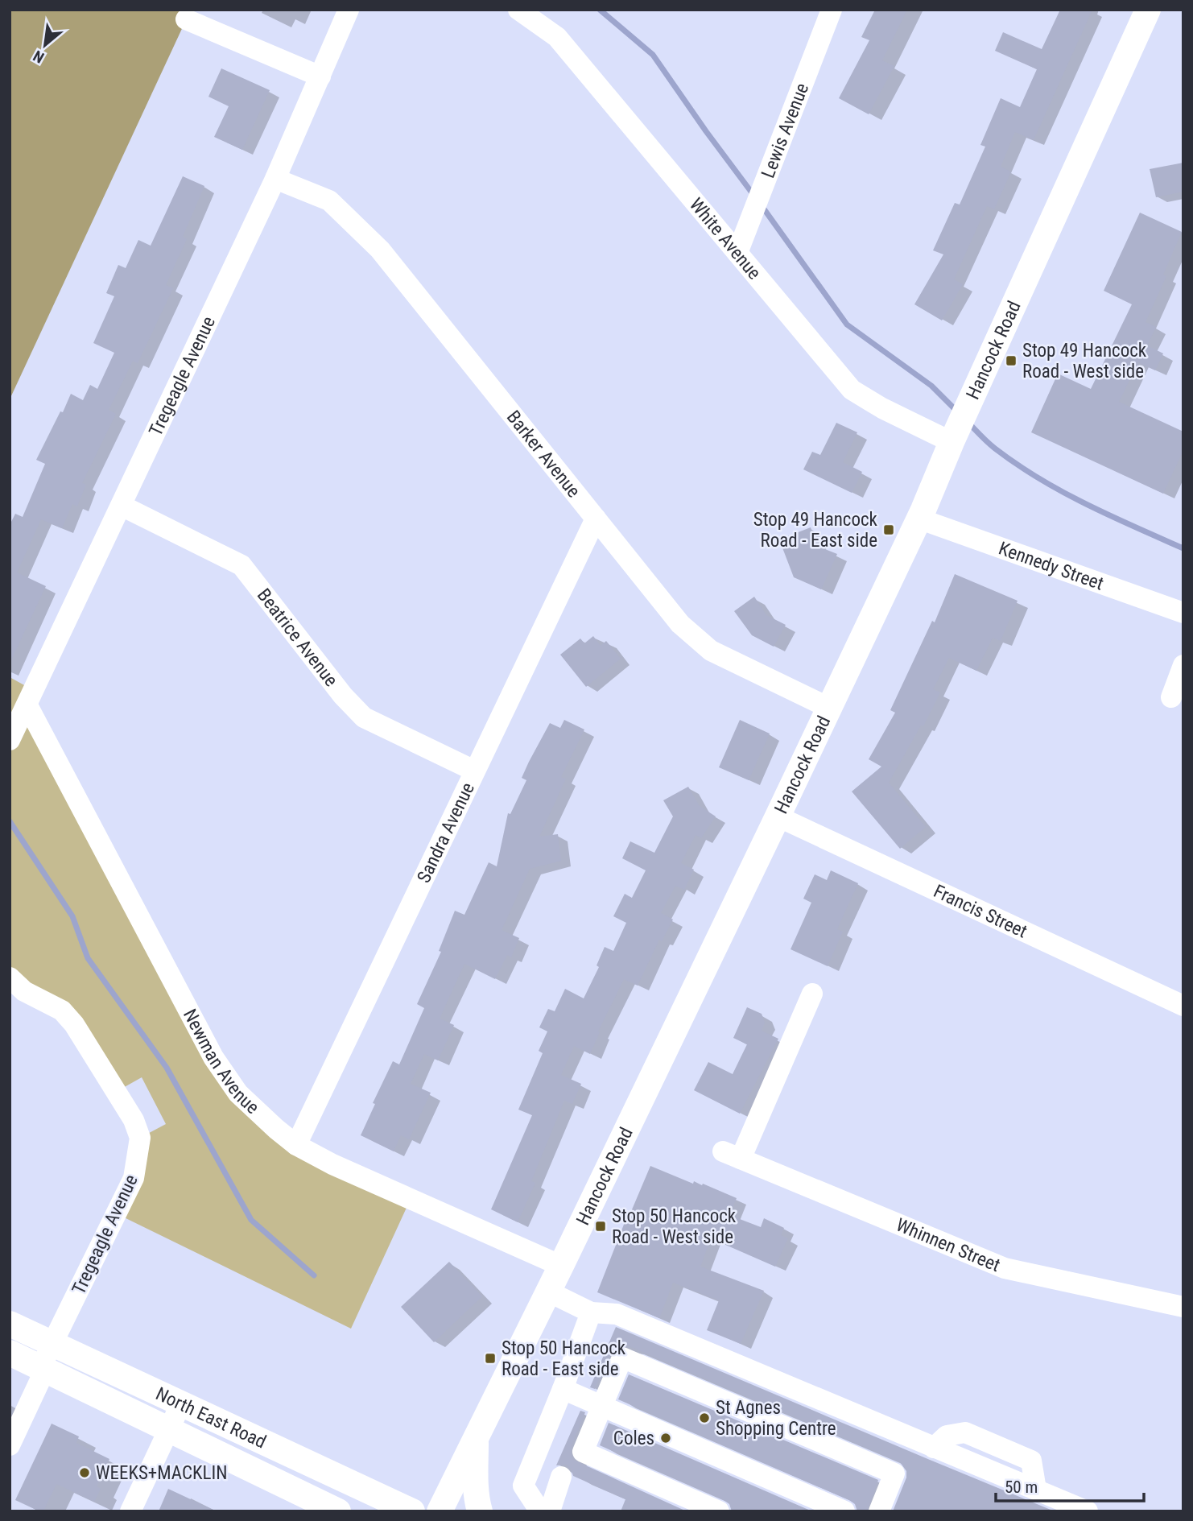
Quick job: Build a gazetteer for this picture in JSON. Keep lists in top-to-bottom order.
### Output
{
  "streets": {
    "main road": ["Hancock Road", "North East Road"],
    "street": [
      "Lewis Avenue",
      "White Avenue",
      "Tregeagle Avenue",
      "Barker Avenue",
      "Kennedy Street",
      "Beatrice Avenue",
      "Sandra Avenue",
      "Francis Street",
      "Newman Avenue",
      "Whinnen Street"
    ]
  },
  "crossings": [
    ["Lewis Avenue", "White Avenue"],
    ["White Avenue", "Hancock Road"],
    ["Hancock Road", "Barker Avenue"],
    ["Hancock Road", "Kennedy Street"],
    ["Hancock Road", "Francis Street"],
    ["Hancock Road", "Newman Avenue"],
    ["Tregeagle Avenue", "Barker Avenue"],
    ["Tregeagle Avenue", "Beatrice Avenue"],
    ["Tregeagle Avenue", "Newman Avenue"],
    ["Tregeagle Avenue", "North East Road"],
    ["Barker Avenue", "Sandra Avenue"],
    ["Beatrice Avenue", "Sandra Avenue"],
    ["Sandra Avenue", "Newman Avenue"]
  ],
  "places": {
    "transit": [
      "Stop 49 Hancock Road - West side",
      "Stop 49 Hancock Road - East side",
      "Stop 50 Hancock Road - West side",
      "Stop 50 Hancock Road - East side"
    ],
    "other": ["St Agnes Shopping Centre", "Coles", "WEEKS+MACKLIN"]
  },
  "scale_bar": "50 m",
  "north": "bottom left"
}
